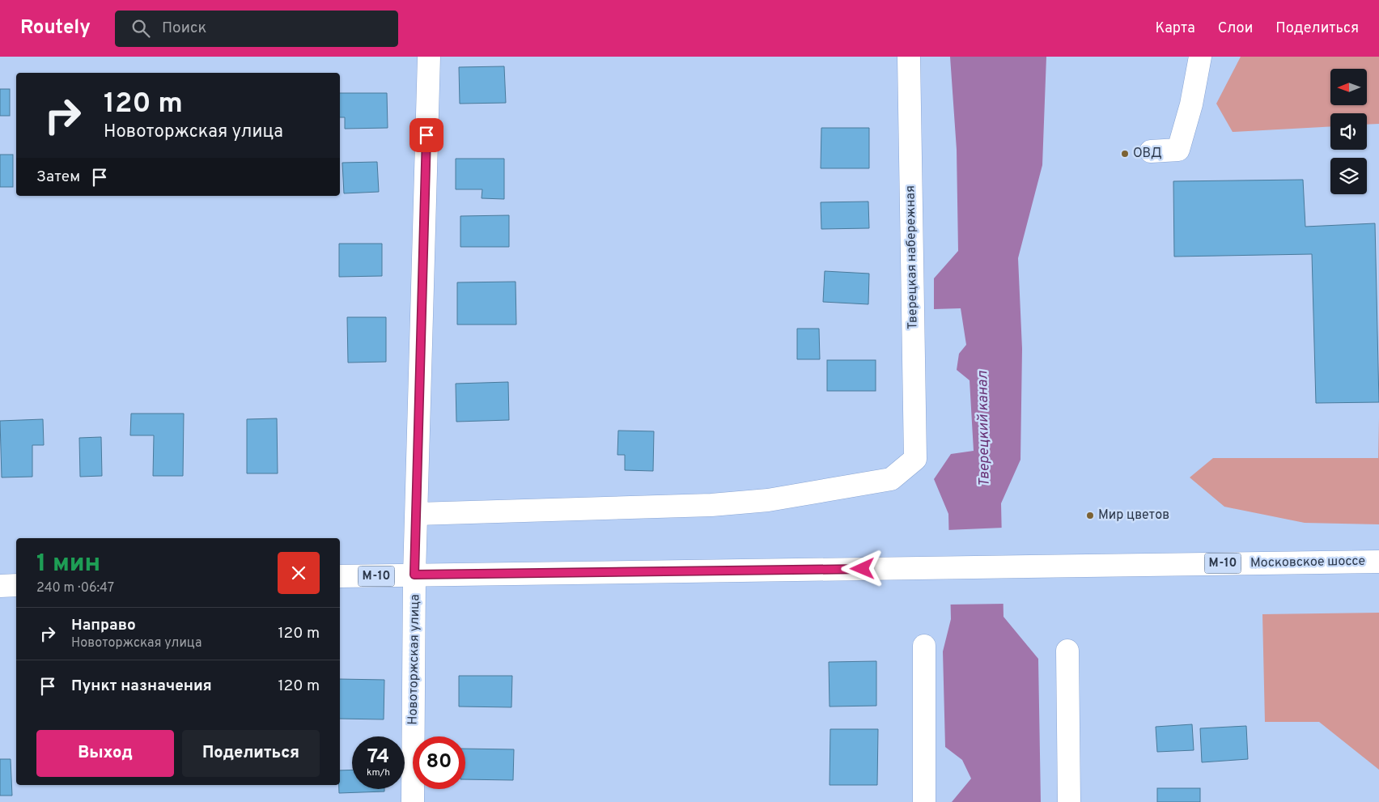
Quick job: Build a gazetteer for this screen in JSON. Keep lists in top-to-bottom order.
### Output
{
  "streets": {
    "main road": [
      "Тверецкая набережная",
      "Московское шоссе",
      "М-10",
      "Новоторжская улица"
    ]
  },
  "crossings": [
    ["Тверецкая набережная", "Новоторжская улица"],
    ["Московское шоссе", "М-10"],
    ["Московское шоссе", "Новоторжская улица"],
    ["М-10", "Новоторжская улица"]
  ],
  "water": ["Тверецкий канал"],
  "places": ["ОВД", "Мир цветов"],
  "north": "left",
  "page": {
    "header": "Routely",
    "search": "Поиск",
    "nav": ["Карта", "Слои", "Поделиться"],
    "turn": ["120 m", "Новоторжская улица"],
    "then": "Затем",
    "heading": ["1 мин", "240 m · 06:47"],
    "list": [
      {
        "name": "Направо",
        "note": "Новоторжская улица",
        "value": "120 m"
      },
      {
        "name": "Пункт назначения",
        "value": "120 m"
      }
    ],
    "buttons": ["Выход", "Поделиться"],
    "speed": "74 km/h",
    "limit": "80"
  }
}
